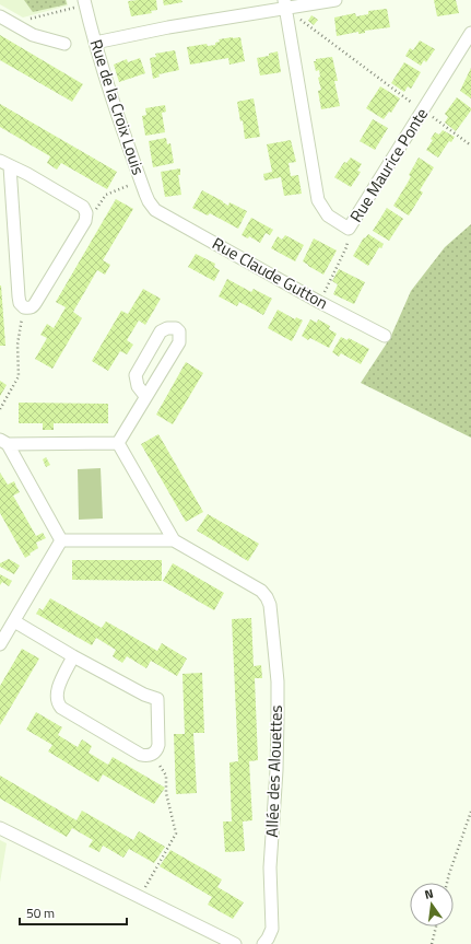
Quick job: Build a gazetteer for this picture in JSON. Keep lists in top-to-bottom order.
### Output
{
  "streets": {
    "street": [
      "Rue de la Croix Louis",
      "Rue Maurice Ponte",
      "Rue Claude Gutton",
      "Allée des Alouettes"
    ]
  },
  "crossings": [
    ["Rue de la Croix Louis", "Rue Claude Gutton"]
  ],
  "scale_bar": "50 m",
  "north": "top"
}
